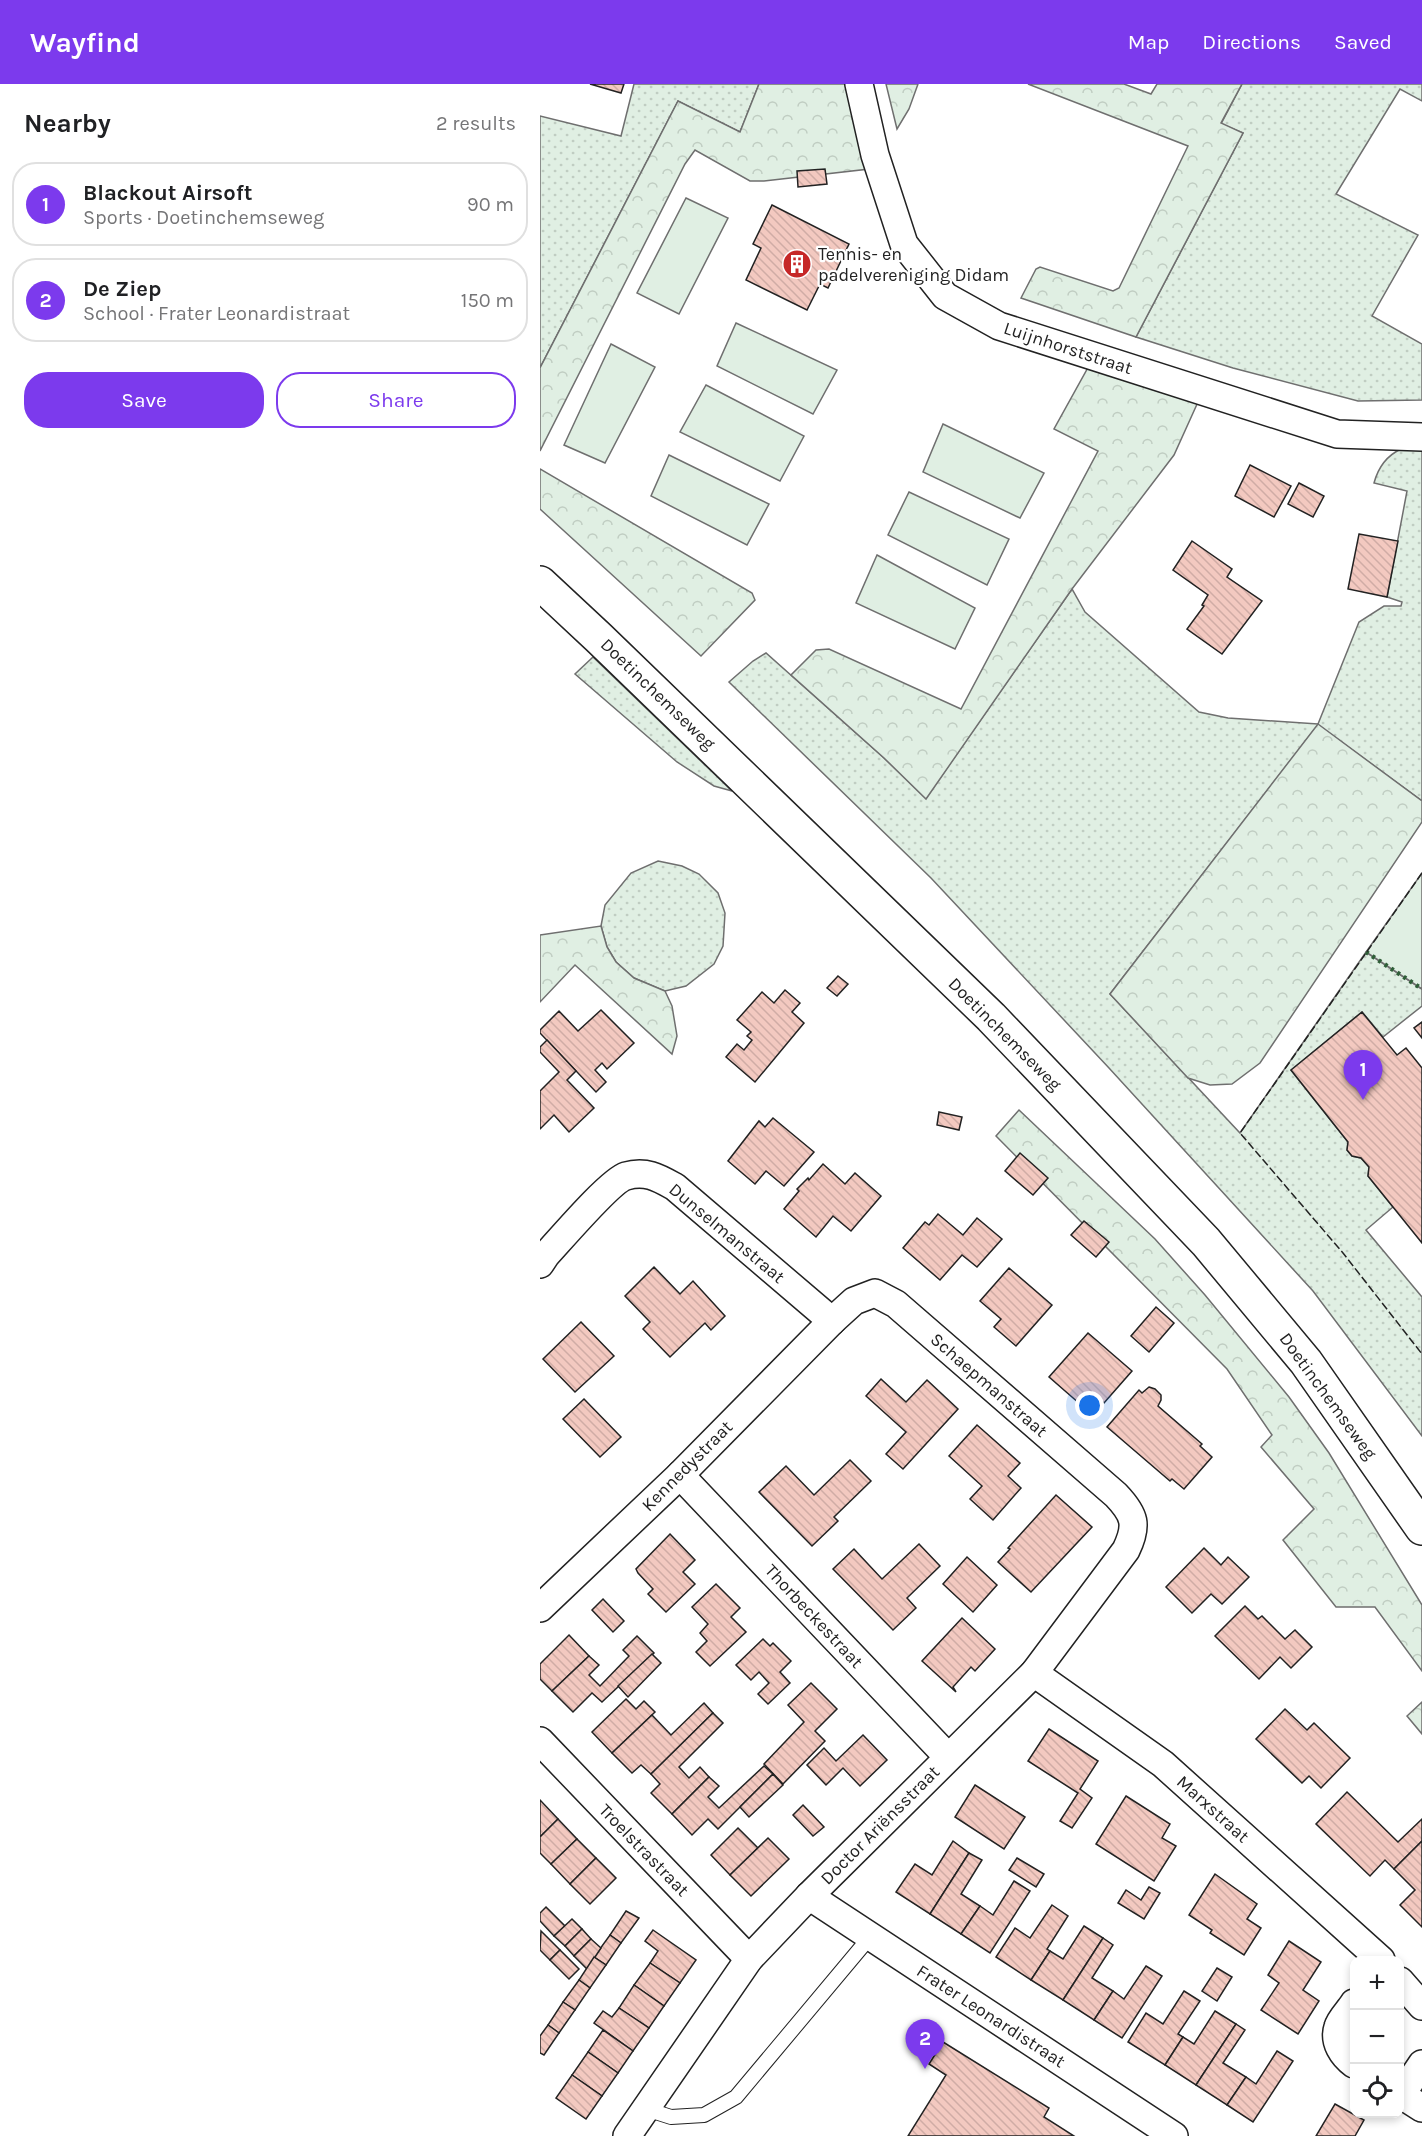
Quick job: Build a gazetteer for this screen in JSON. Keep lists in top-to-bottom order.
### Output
{
  "streets": {
    "main road": ["Doetinchemseweg"],
    "street": [
      "Luijnhorststraat",
      "Dunselmanstraat",
      "Schaepmanstraat",
      "Kennedystraat",
      "Thorbeckestraat",
      "Marxstraat",
      "Doctor Ariënsstraat",
      "Troelstrastraat",
      "Frater Leonardistraat"
    ]
  },
  "crossings": [
    ["Dunselmanstraat", "Schaepmanstraat"],
    ["Dunselmanstraat", "Kennedystraat"],
    ["Schaepmanstraat", "Kennedystraat"],
    ["Schaepmanstraat", "Doctor Ariënsstraat"],
    ["Kennedystraat", "Thorbeckestraat"],
    ["Thorbeckestraat", "Doctor Ariënsstraat"],
    ["Marxstraat", "Doctor Ariënsstraat"],
    ["Doctor Ariënsstraat", "Troelstrastraat"],
    ["Doctor Ariënsstraat", "Frater Leonardistraat"]
  ],
  "places": {
    "building": ["Tennis- en padelvereniging Didam"]
  },
  "page": {
    "header": "Wayfind",
    "nav": ["Map", "Directions", "Saved"],
    "heading": ["Nearby", "2 results"],
    "list": [
      {
        "mark": "1",
        "name": "Blackout Airsoft",
        "note": "Sports · Doetinchemseweg",
        "value": "90 m"
      },
      {
        "mark": "2",
        "name": "De Ziep",
        "note": "School · Frater Leonardistraat",
        "value": "150 m"
      }
    ],
    "buttons": ["Save", "Share"],
    "pins": ["1", "2"],
    "map_buttons": ["+", "−"]
  }
}
